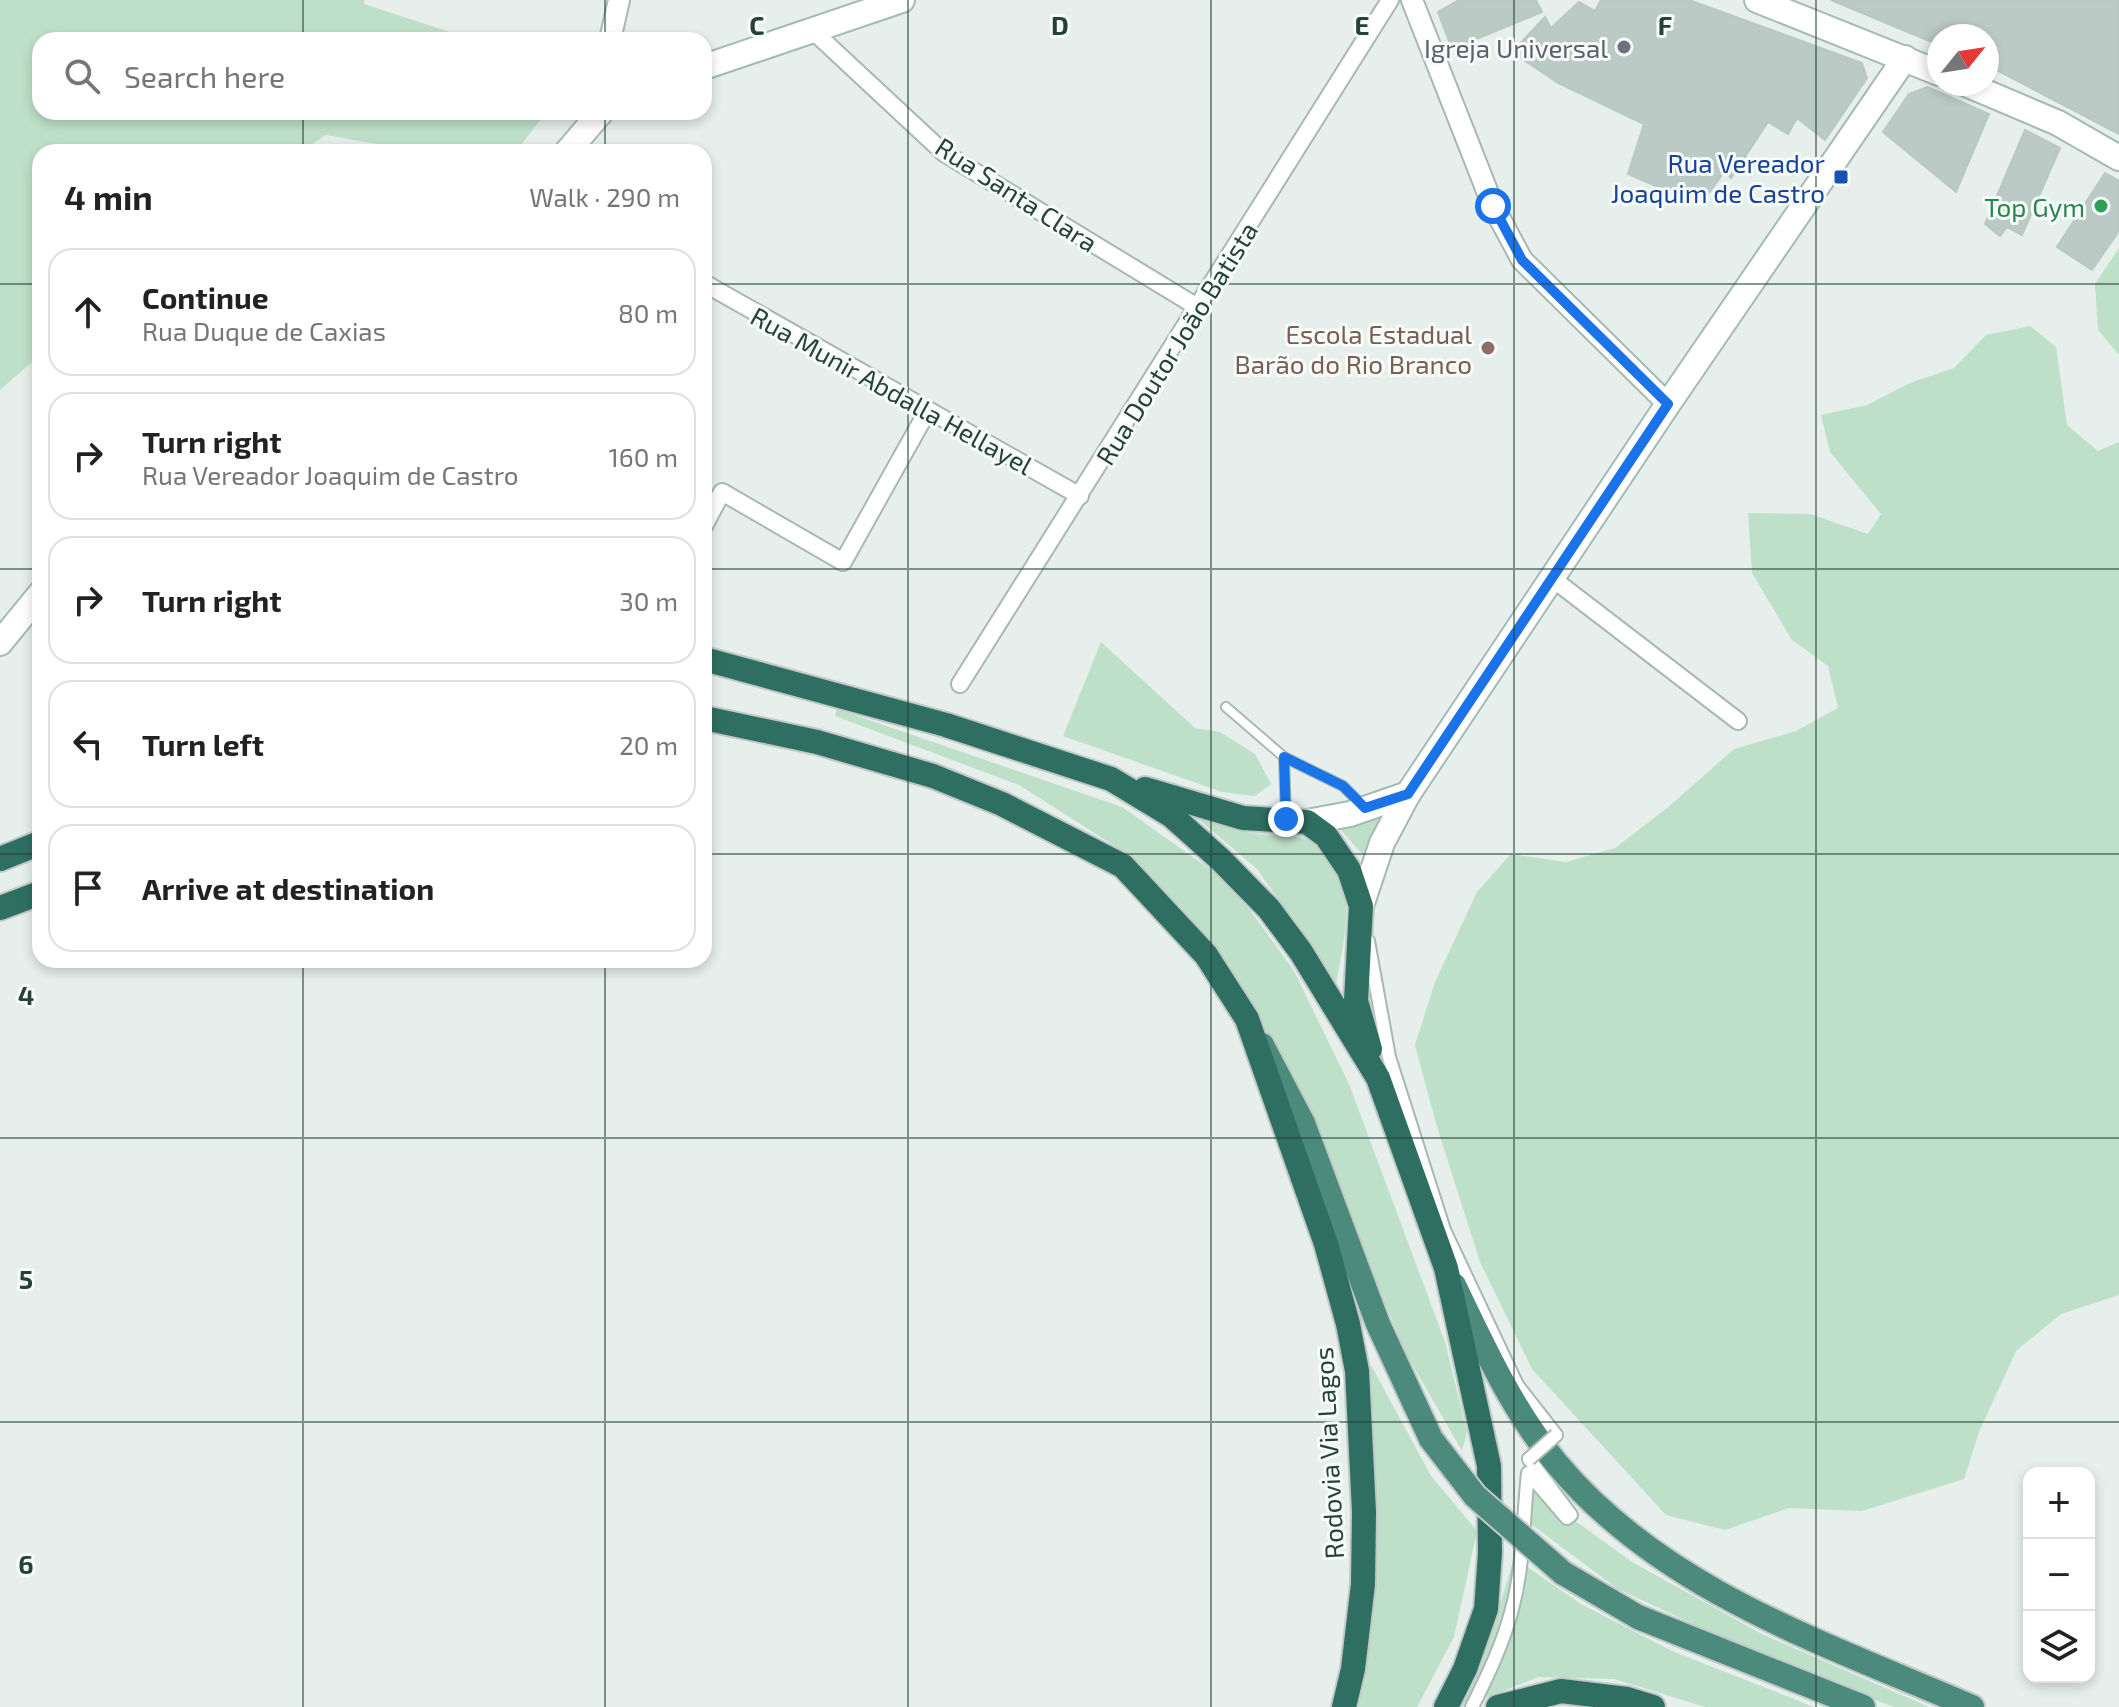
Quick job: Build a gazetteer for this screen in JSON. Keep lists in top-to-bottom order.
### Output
{
  "streets": {
    "highway": ["Rodovia Via Lagos"],
    "street": ["Rua Santa Clara", "Rua Doutor João Batista", "Rua Munir Abdalla Hellayel"]
  },
  "crossings": [
    ["Rua Santa Clara", "Rua Doutor João Batista"],
    ["Rua Doutor João Batista", "Rua Munir Abdalla Hellayel"]
  ],
  "places": {
    "other": ["Igreja Universal", "Top Gym", "Escola Estadual Barão do Rio Branco"],
    "transit": ["Rua Vereador Joaquim de Castro"]
  },
  "north": "top right",
  "page": {
    "search": "Search here",
    "heading": ["4 min", "Walk · 290 m"],
    "list": [
      ["Continue", "Rua Duque de Caxias", "80 m"],
      ["Turn right", "Rua Vereador Joaquim de Castro", "160 m"],
      ["Turn right", "30 m"],
      ["Turn left", "20 m"],
      "Arrive at destination"
    ],
    "map_buttons": ["+", "−"]
  },
  "grid": {
    "columns": [
      "C",
      "D",
      "E",
      "F"
    ],
    "rows": ["4", "5", "6"]
  }
}
